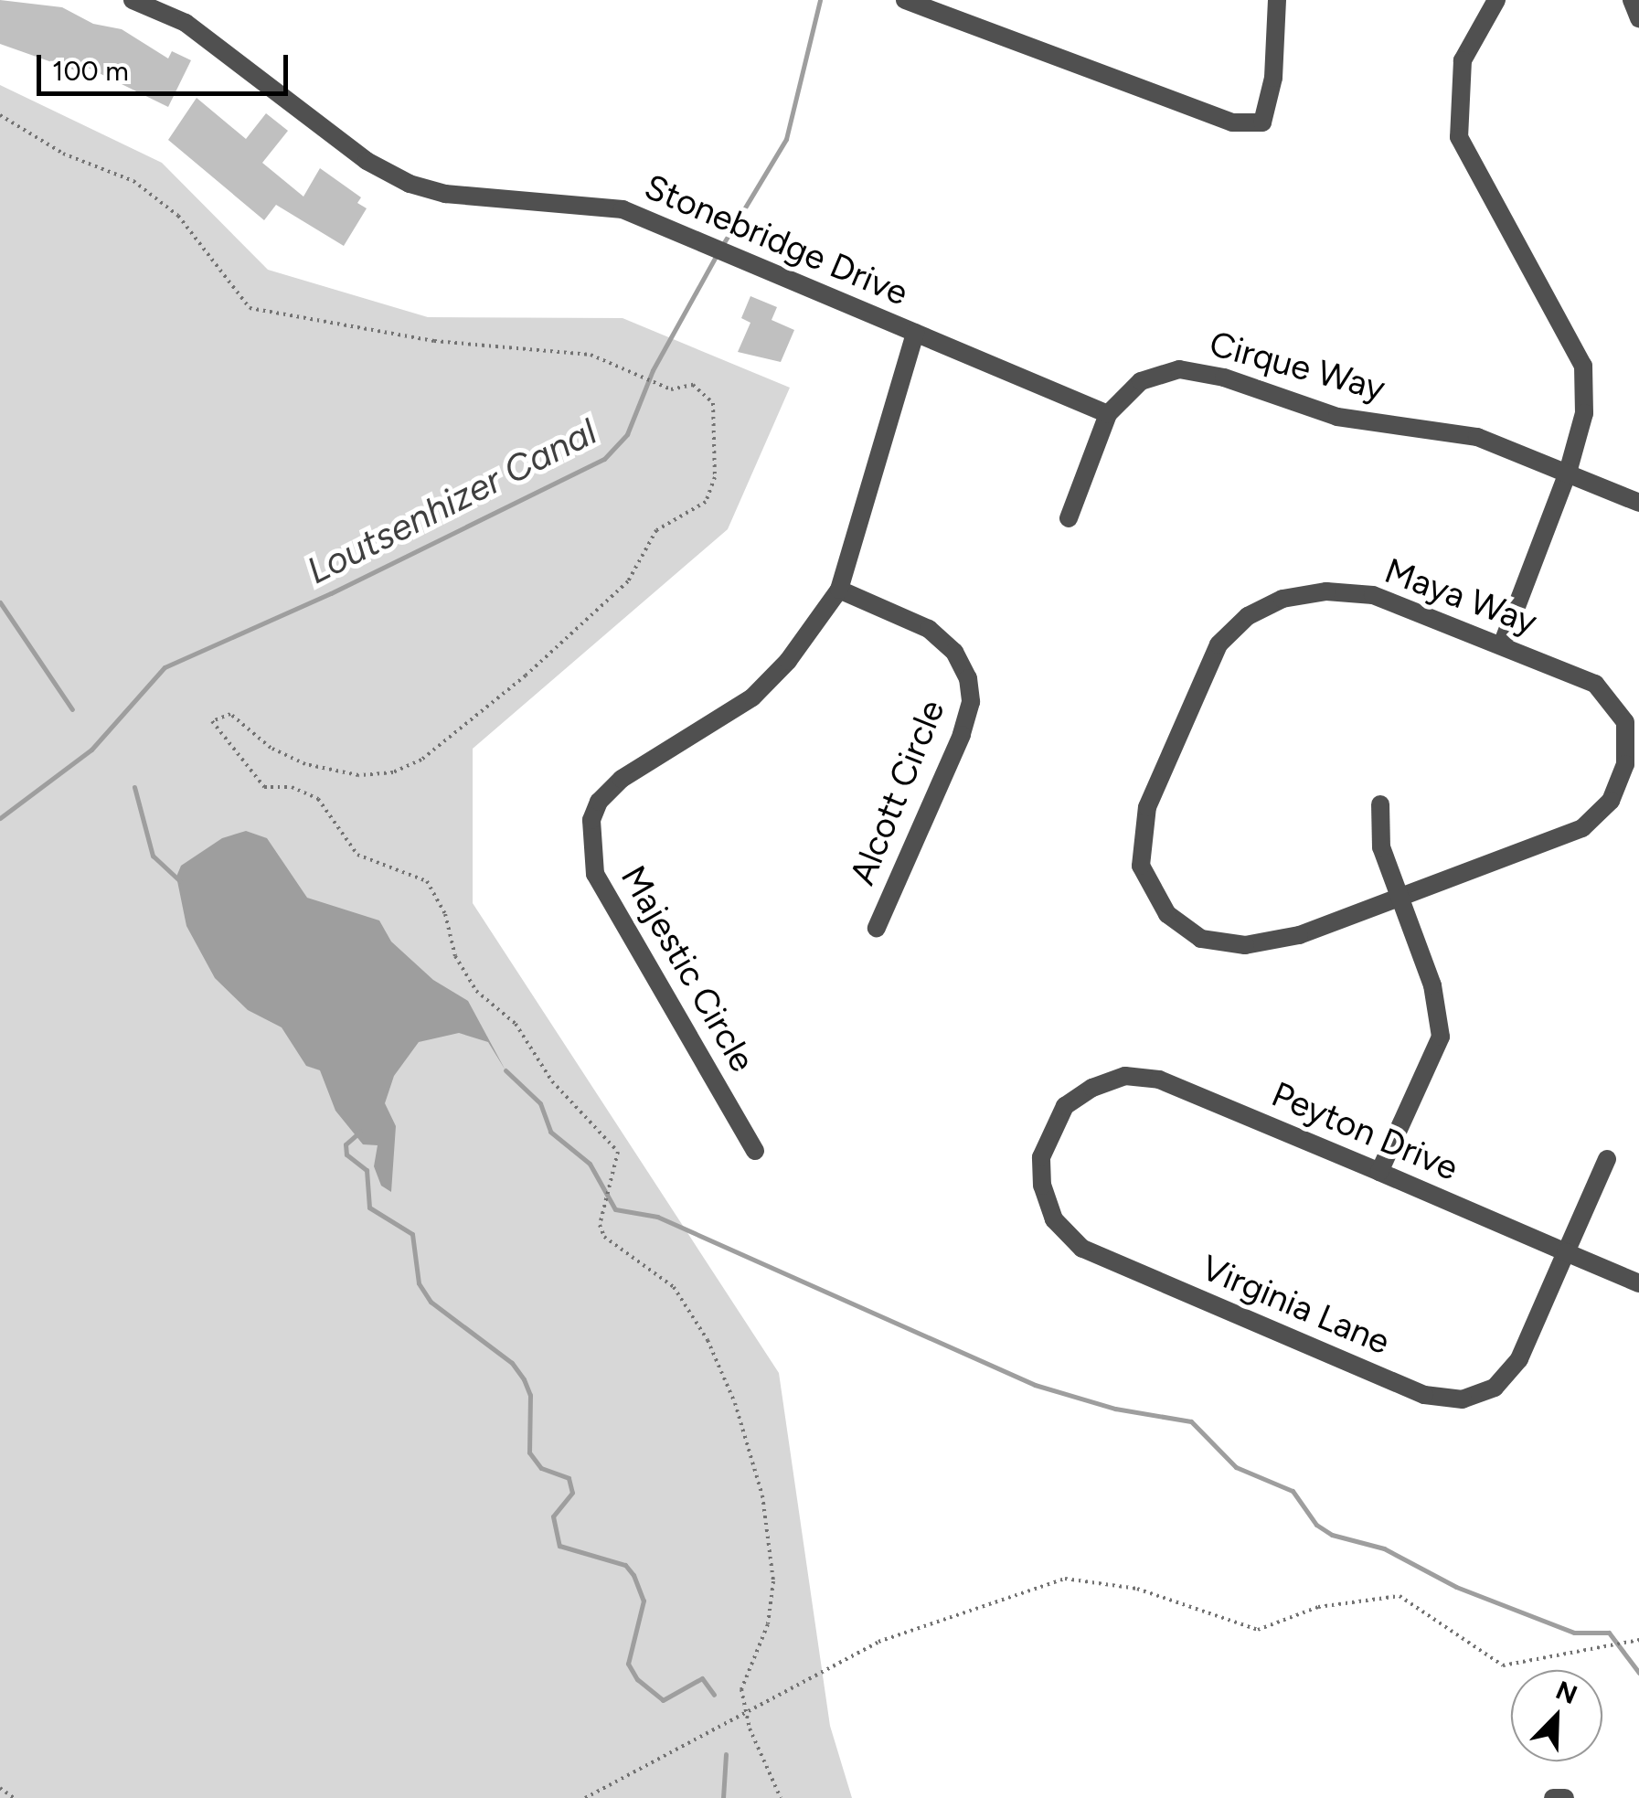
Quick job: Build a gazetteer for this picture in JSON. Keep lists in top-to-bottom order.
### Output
{
  "streets": {
    "street": [
      "Stonebridge Drive",
      "Cirque Way",
      "Maya Way",
      "Alcott Circle",
      "Majestic Circle",
      "Peyton Drive",
      "Virginia Lane"
    ]
  },
  "crossings": [
    ["Stonebridge Drive", "Cirque Way"],
    ["Stonebridge Drive", "Majestic Circle"],
    ["Alcott Circle", "Majestic Circle"],
    ["Peyton Drive", "Virginia Lane"]
  ],
  "water": ["Loutsenhizer Canal"],
  "scale_bar": "100 m",
  "north": "top right"
}
